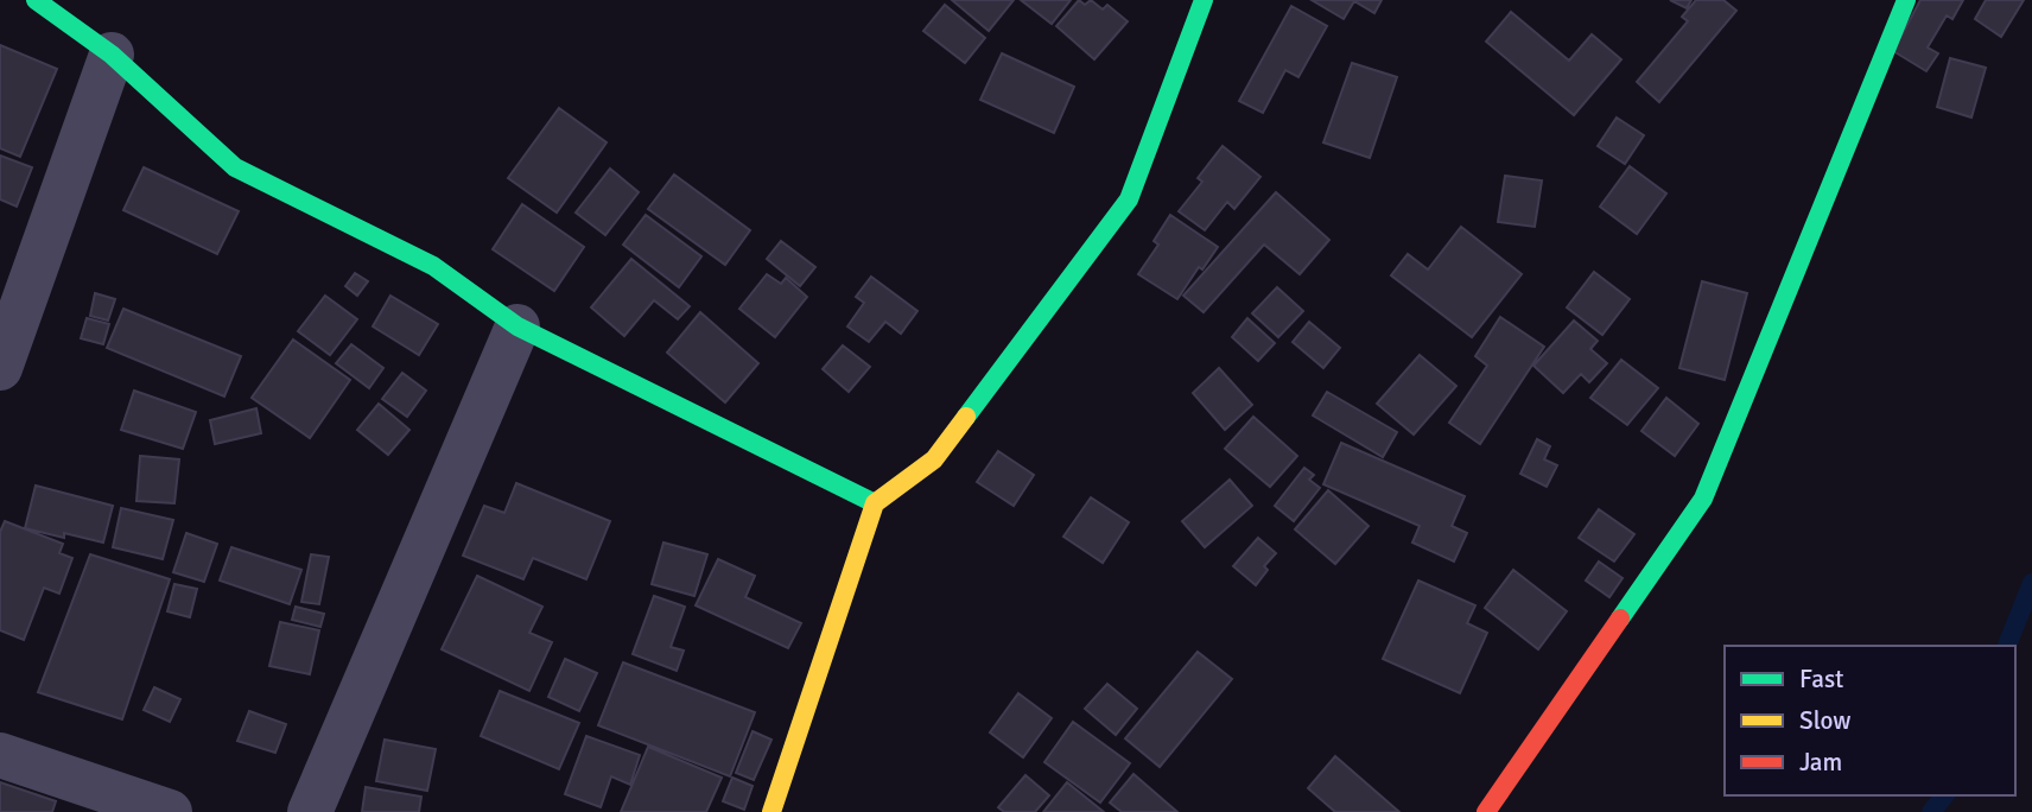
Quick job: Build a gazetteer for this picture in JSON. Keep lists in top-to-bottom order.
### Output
{
  "legend": ["Fast", "Slow", "Jam"]
}
